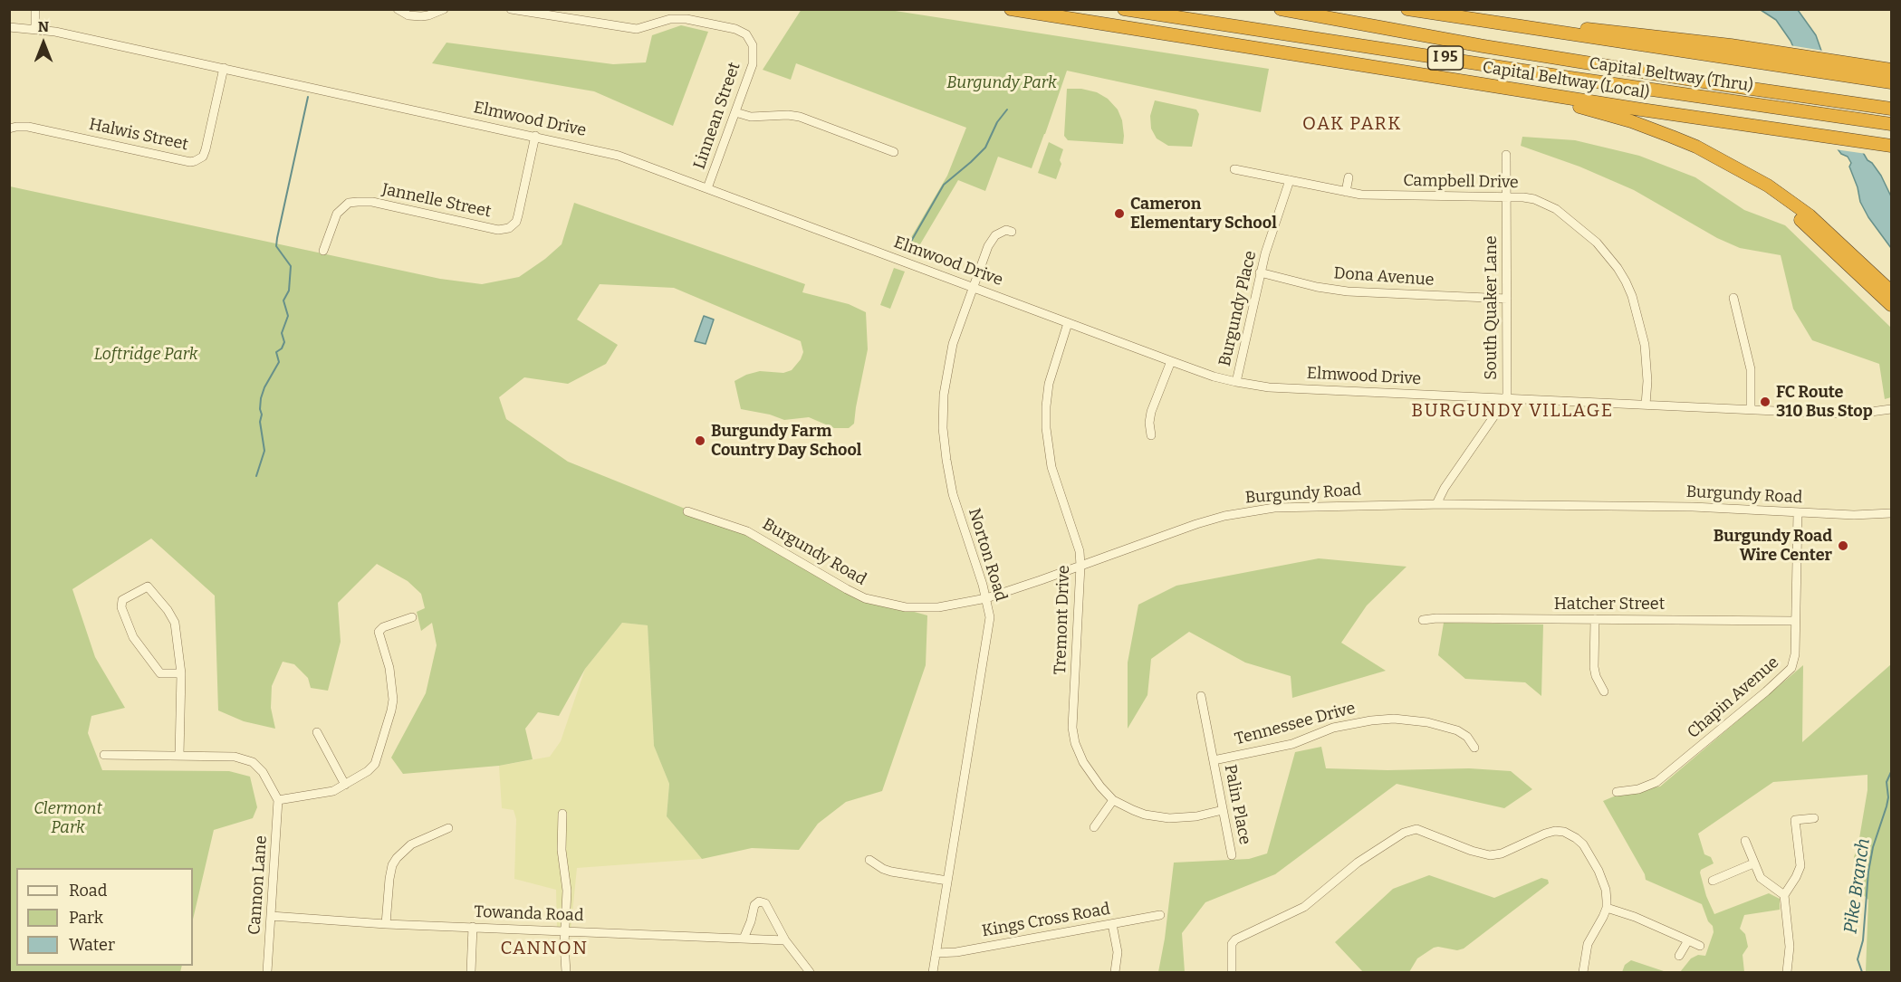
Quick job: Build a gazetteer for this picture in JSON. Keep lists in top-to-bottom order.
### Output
{
  "streets": {
    "highway": ["I 95", "Capital Beltway (Thru)", "Capital Beltway (Local)"],
    "street": [
      "Linnean Street",
      "Elmwood Drive",
      "Halwis Street",
      "Campbell Drive",
      "Jannelle Street",
      "Dona Avenue",
      "South Quaker Lane",
      "Burgundy Place",
      "Burgundy Road",
      "Norton Road",
      "Hatcher Street",
      "Tremont Drive",
      "Chapin Avenue",
      "Tennessee Drive",
      "Palin Place",
      "Cannon Lane",
      "Towanda Road",
      "Kings Cross Road"
    ]
  },
  "crossings": [
    ["Linnean Street", "Elmwood Drive"],
    ["Elmwood Drive", "Halwis Street"],
    ["Elmwood Drive", "Campbell Drive"],
    ["Elmwood Drive", "Jannelle Street"],
    ["Elmwood Drive", "South Quaker Lane"],
    ["Elmwood Drive", "Burgundy Place"],
    ["Elmwood Drive", "Norton Road"],
    ["Elmwood Drive", "Tremont Drive"],
    ["Campbell Drive", "South Quaker Lane"],
    ["Campbell Drive", "Burgundy Place"],
    ["Dona Avenue", "South Quaker Lane"],
    ["Dona Avenue", "Burgundy Place"],
    ["South Quaker Lane", "Burgundy Road"],
    ["Burgundy Road", "Norton Road"],
    ["Burgundy Road", "Tremont Drive"],
    ["Burgundy Road", "Chapin Avenue"],
    ["Norton Road", "Kings Cross Road"],
    ["Hatcher Street", "Chapin Avenue"],
    ["Tremont Drive", "Palin Place"],
    ["Tennessee Drive", "Palin Place"],
    ["Cannon Lane", "Towanda Road"]
  ],
  "districts": ["OAK PARK", "BURGUNDY VILLAGE", "CANNON"],
  "water": ["Pike Branch"],
  "parks": ["Burgundy Park", "Loftridge Park", "Clermont Park"],
  "places": [
    "Cameron Elementary School",
    "FC Route 310 Bus Stop",
    "Burgundy Farm Country Day School",
    "Burgundy Road Wire Center"
  ],
  "legend": ["Road", "Park", "Water"],
  "north": "top"
}
